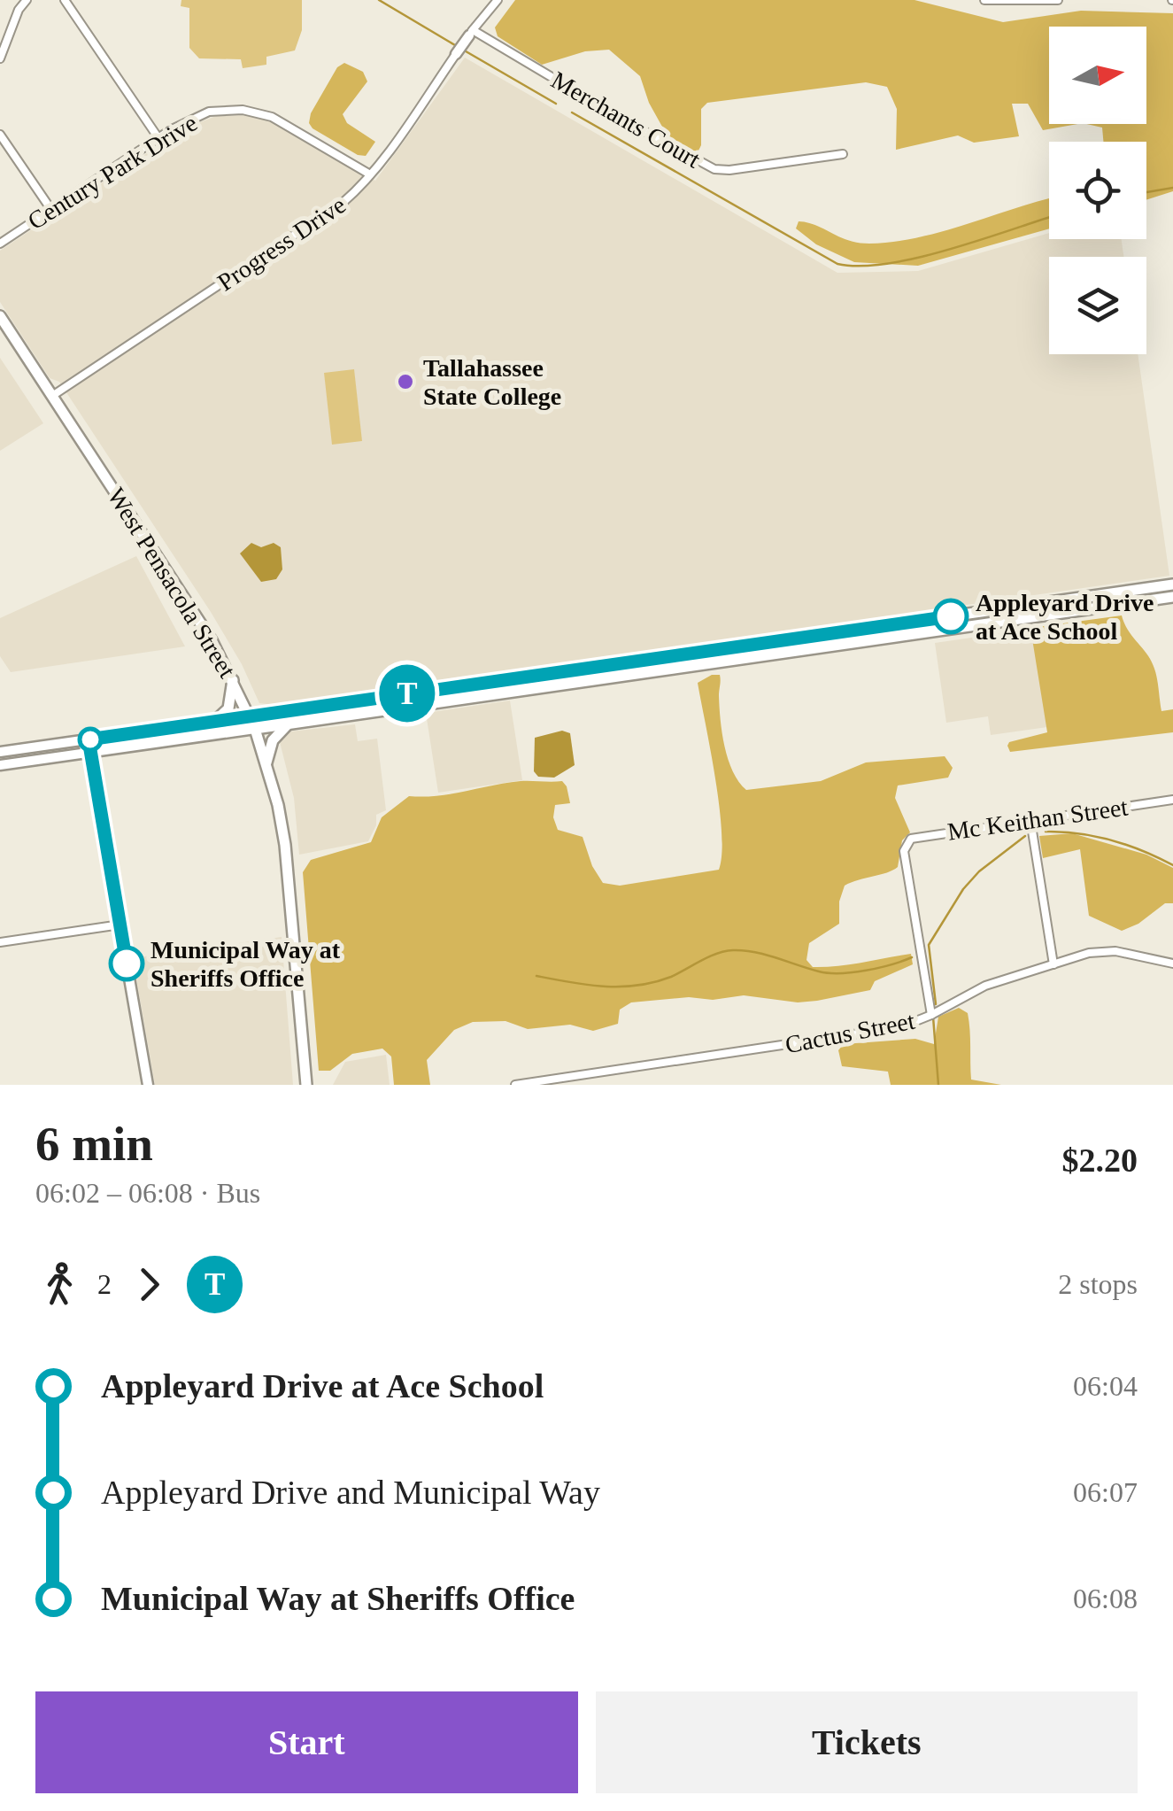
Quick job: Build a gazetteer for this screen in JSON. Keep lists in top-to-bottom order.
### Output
{
  "streets": {
    "main road": ["West Pensacola Street"],
    "street": [
      "Merchants Court",
      "Century Park Drive",
      "Progress Drive",
      "Mc Keithan Street",
      "Cactus Street"
    ]
  },
  "crossings": [
    ["Merchants Court", "Progress Drive"],
    ["Century Park Drive", "Progress Drive"],
    ["Progress Drive", "West Pensacola Street"],
    ["Mc Keithan Street", "Cactus Street"]
  ],
  "places": ["Tallahassee State College", "Appleyard Drive at Ace School", "Municipal Way at Sheriffs Office"],
  "lines": ["bus line T"],
  "north": "right",
  "page": {
    "on_map": "T",
    "heading": ["6 min", "06:02 – 06:08 · Bus", "$2.20"],
    "legs": ["2", "T", "2 stops"],
    "list": [
      {
        "name": "Appleyard Drive at Ace School",
        "value": "06:04"
      },
      {
        "name": "Appleyard Drive and Municipal Way",
        "value": "06:07"
      },
      {
        "name": "Municipal Way at Sheriffs Office",
        "value": "06:08"
      }
    ],
    "buttons": ["Start", "Tickets"]
  }
}
